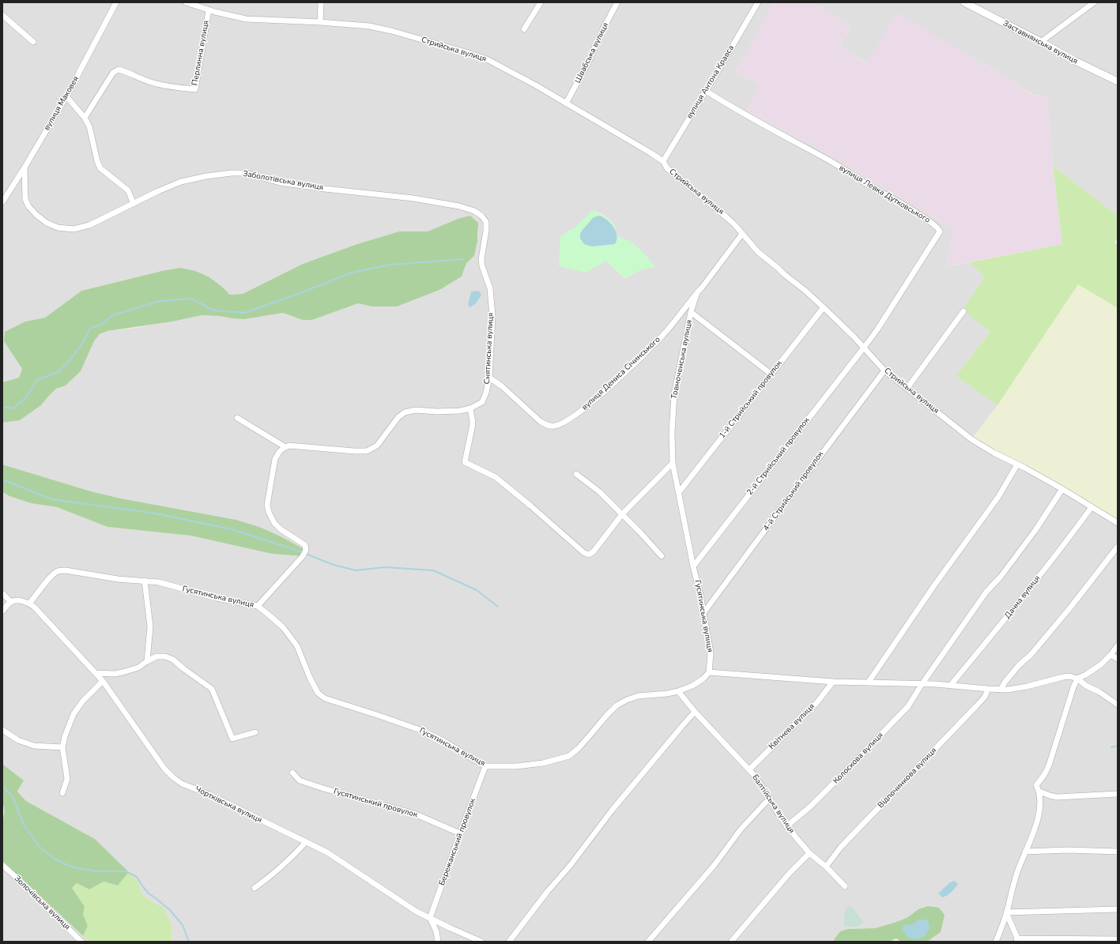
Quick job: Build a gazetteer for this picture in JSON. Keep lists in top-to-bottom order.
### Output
{
  "streets": {
    "street": [
      "Заставнянська вулиця",
      "Стрийська вулиця",
      "Перлинна вулиця",
      "Швабська вулиця",
      "вулиця Антона Кравса",
      "вулиця Маковея",
      "Заболотівська вулиця",
      "вулиця Левка Дутковського",
      "Снятинська вулиця",
      "Товмоченська вулиця",
      "вулиця Дениса Січинського",
      "1-й Стрийський провулок",
      "2-й Стрийський провулок",
      "4-й Стрийський провулок",
      "Гусятинська вулиця",
      "Дачна вулиця",
      "Квітнева вулиця",
      "Колоскова вулиця",
      "Відпочинкова вулиця",
      "Гусятинський провулок",
      "Балтійська вулиця",
      "Чортківська вулиця",
      "Бережанський провулок",
      "Золочівська вулиця"
    ]
  },
  "crossings": [
    ["Стрийська вулиця", "Перлинна вулиця"],
    ["Стрийська вулиця", "Швабська вулиця"],
    ["Стрийська вулиця", "вулиця Антона Кравса"],
    ["Стрийська вулиця", "вулиця Левка Дутковського"],
    ["Стрийська вулиця", "вулиця Дениса Січинського"],
    ["Стрийська вулиця", "1-й Стрийський провулок"],
    ["Стрийська вулиця", "2-й Стрийський провулок"],
    ["Стрийська вулиця", "4-й Стрийський провулок"],
    ["Стрийська вулиця", "Дачна вулиця"],
    ["Стрийська вулиця", "Колоскова вулиця"],
    ["вулиця Антона Кравса", "вулиця Левка Дутковського"],
    ["вулиця Маковея", "Заболотівська вулиця"],
    ["Заболотівська вулиця", "Снятинська вулиця"],
    ["вулиця Левка Дутковського", "2-й Стрийський провулок"],
    ["Снятинська вулиця", "вулиця Дениса Січинського"],
    ["Товмоченська вулиця", "вулиця Дениса Січинського"],
    ["Товмоченська вулиця", "Гусятинська вулиця"],
    ["1-й Стрийський провулок", "Гусятинська вулиця"],
    ["2-й Стрийський провулок", "Гусятинська вулиця"],
    ["4-й Стрийський провулок", "Гусятинська вулиця"],
    ["Гусятинська вулиця", "Балтійська вулиця"],
    ["Гусятинська вулиця", "Чортківська вулиця"],
    ["Гусятинська вулиця", "Бережанський провулок"],
    ["Квітнева вулиця", "Балтійська вулиця"],
    ["Колоскова вулиця", "Балтійська вулиця"],
    ["Відпочинкова вулиця", "Балтійська вулиця"],
    ["Гусятинський провулок", "Бережанський провулок"],
    ["Чортківська вулиця", "Бережанський провулок"]
  ]
}
